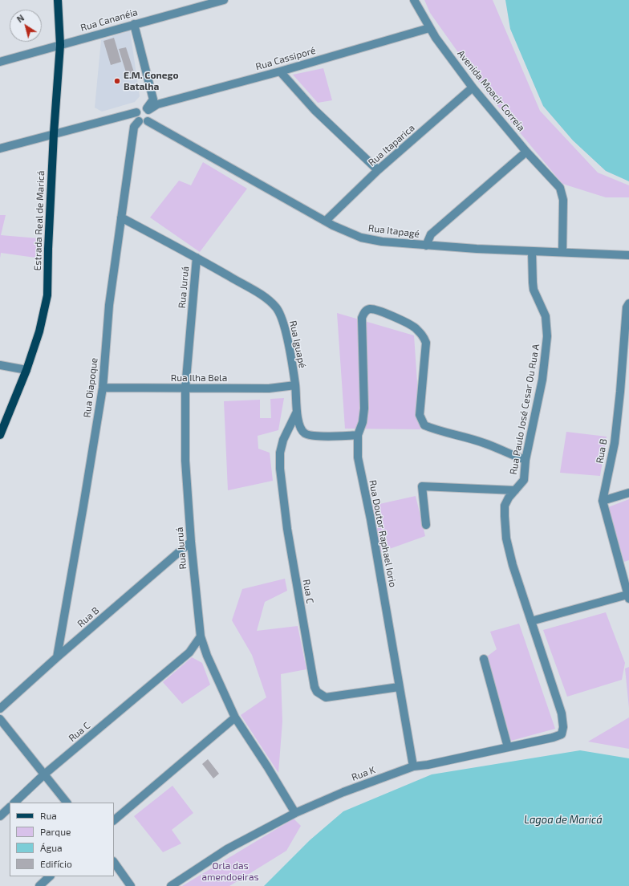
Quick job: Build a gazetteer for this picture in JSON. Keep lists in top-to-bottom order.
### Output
{
  "streets": {
    "main road": ["Estrada Real de Maricá"],
    "street": [
      "Rua Cananéia",
      "Rua Cassiporé",
      "Avenida Moacir Correia",
      "Rua Itaparica",
      "Rua Itapagé",
      "Rua Juruá",
      "Rua Iguapé",
      "Rua Ilha Bela",
      "Rua Oiapoque",
      "Rua Paulo José Cesar Ou Rua A",
      "Rua B",
      "Rua Doutor Raphael Iorio",
      "Rua C",
      "Rua K"
    ]
  },
  "crossings": [
    ["Rua Cananéia", "Estrada Real de Maricá"],
    ["Rua Cassiporé", "Avenida Moacir Correia"],
    ["Rua Cassiporé", "Estrada Real de Maricá"],
    ["Rua Cassiporé", "Rua Itapagé"],
    ["Rua Cassiporé", "Rua Oiapoque"],
    ["Avenida Moacir Correia", "Rua Itaparica"],
    ["Avenida Moacir Correia", "Rua Itapagé"],
    ["Rua Itaparica", "Rua Itapagé"],
    ["Rua Itapagé", "Rua Oiapoque"],
    ["Rua Itapagé", "Rua Paulo José Cesar Ou Rua A"],
    ["Rua Juruá", "Rua Iguapé"],
    ["Rua Juruá", "Rua Ilha Bela"],
    ["Rua Juruá", "Rua B"],
    ["Rua Juruá", "Rua C"],
    ["Rua Juruá", "Rua K"],
    ["Rua Iguapé", "Rua Ilha Bela"],
    ["Rua Iguapé", "Rua Oiapoque"],
    ["Rua Iguapé", "Rua Doutor Raphael Iorio"],
    ["Rua Iguapé", "Rua C"],
    ["Rua Ilha Bela", "Rua Oiapoque"],
    ["Rua Oiapoque", "Rua B"],
    ["Rua Paulo José Cesar Ou Rua A", "Rua Doutor Raphael Iorio"],
    ["Rua Paulo José Cesar Ou Rua A", "Rua K"],
    ["Rua Doutor Raphael Iorio", "Rua C"],
    ["Rua Doutor Raphael Iorio", "Rua K"]
  ],
  "water": ["Lagoa de Maricá"],
  "parks": ["Orla das amendoeiras"],
  "places": ["E.M. Conego Batalha"],
  "legend": [
    "Rua",
    "Parque",
    "Água",
    "Edifício"
  ],
  "north": "top left"
}
